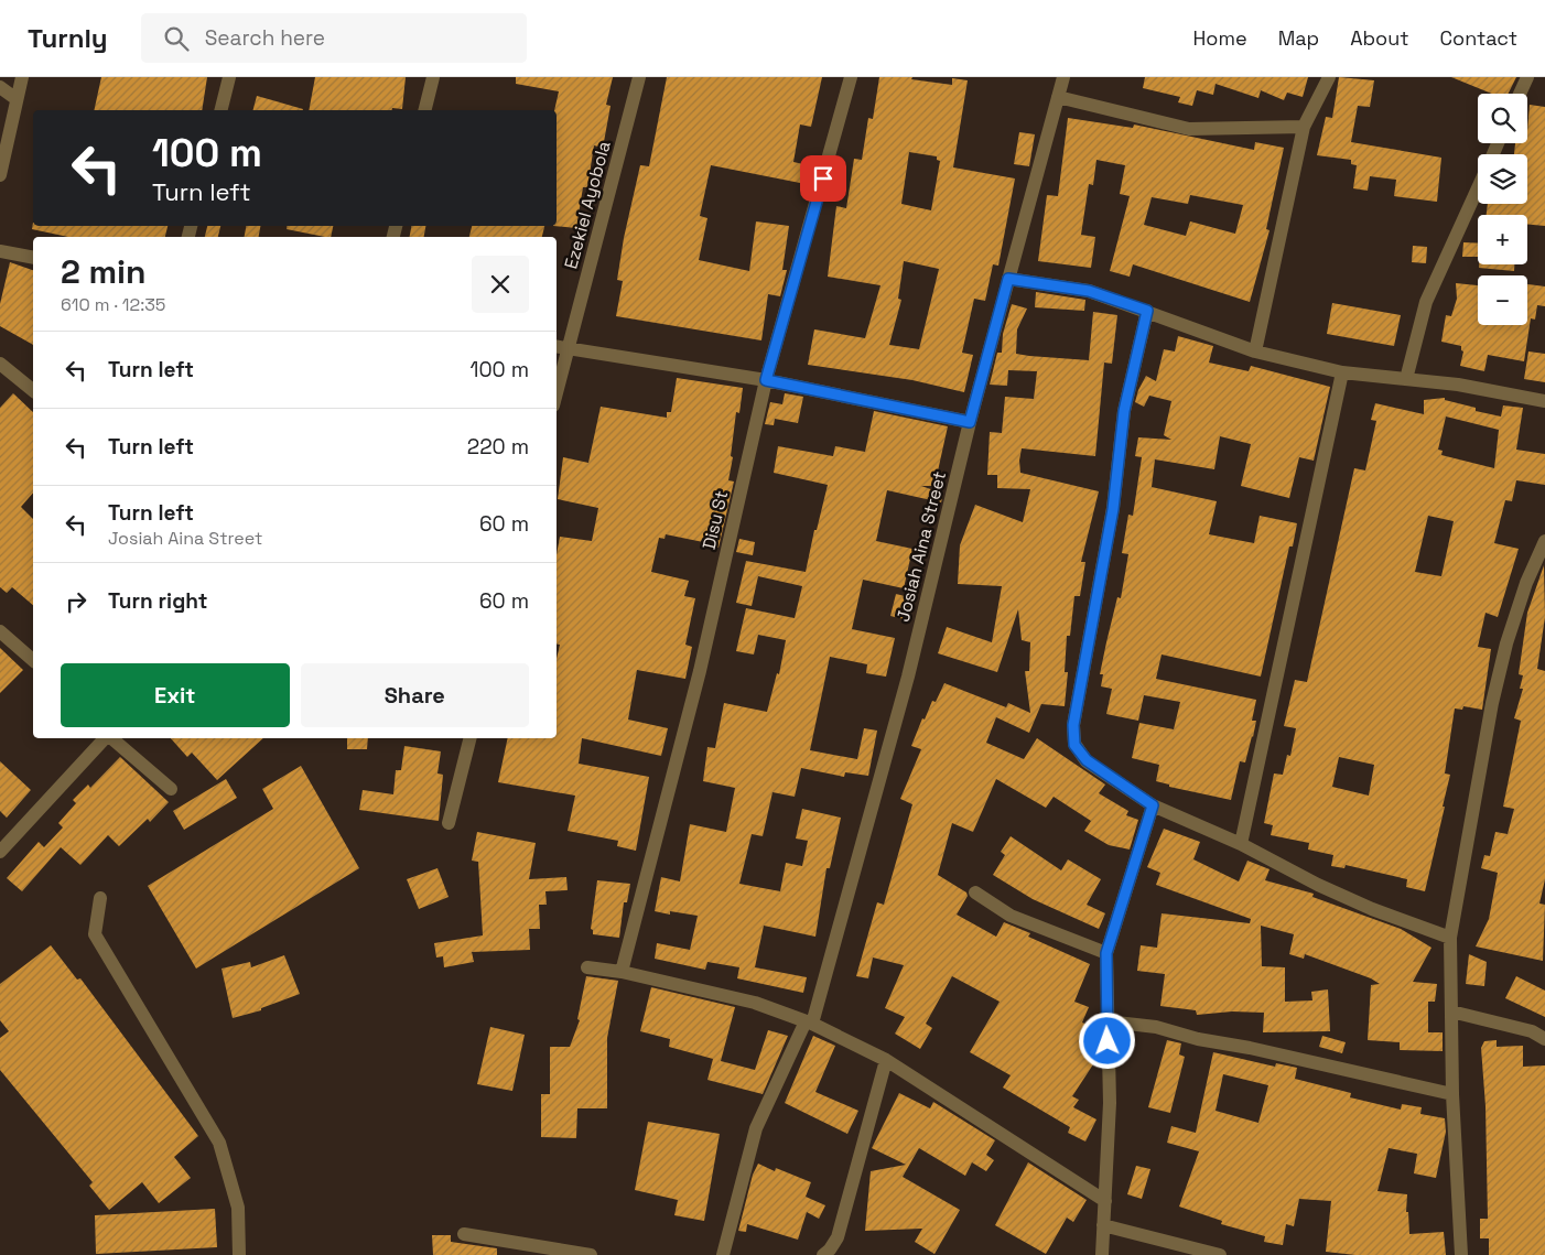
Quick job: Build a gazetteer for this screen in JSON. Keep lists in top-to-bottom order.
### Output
{
  "streets": {
    "street": ["Ezekiel Ayobola", "Disu St", "Josiah Aina Street"]
  },
  "page": {
    "header": "Turnly",
    "search": "Search here",
    "nav": [
      "Home",
      "Map",
      "About",
      "Contact"
    ],
    "map_buttons": ["+", "−"],
    "turn": ["100 m", "Turn left"],
    "heading": ["2 min", "610 m · 12:35"],
    "list": [
      {
        "name": "Turn left",
        "value": "100 m"
      },
      {
        "name": "Turn left",
        "value": "220 m"
      },
      {
        "name": "Turn left",
        "note": "Josiah Aina Street",
        "value": "60 m"
      },
      {
        "name": "Turn right",
        "value": "60 m"
      }
    ],
    "buttons": ["Exit", "Share"]
  }
}
